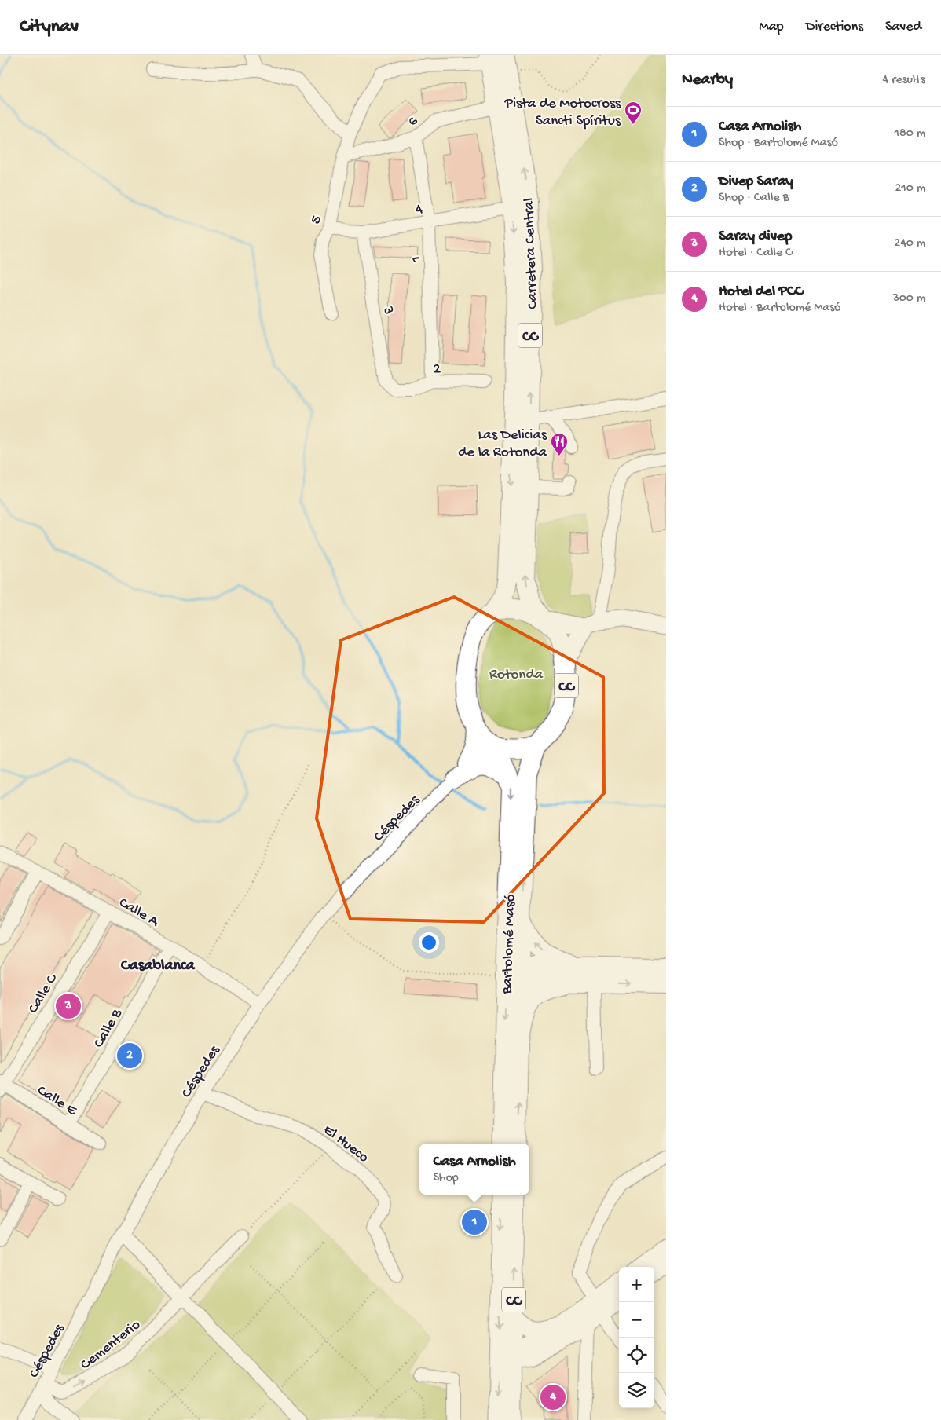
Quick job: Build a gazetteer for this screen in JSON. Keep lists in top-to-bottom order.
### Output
{
  "streets": {
    "highway": ["Carretera Central", "CC", "Bartolomé Masó"],
    "street": [
      "6",
      "4",
      "5",
      "1",
      "3",
      "2",
      "Céspedes",
      "Calle A",
      "Calle C",
      "Calle B",
      "Calle E",
      "El Hueco",
      "Cementerio"
    ]
  },
  "crossings": [
    ["6", "5"],
    ["6", "Carretera Central"],
    ["6", "1"],
    ["4", "5"],
    ["4", "Carretera Central"],
    ["4", "1"],
    ["4", "3"],
    ["5", "Carretera Central"],
    ["Carretera Central", "CC"],
    ["Carretera Central", "Céspedes"],
    ["Carretera Central", "Bartolomé Masó"],
    ["1", "2"],
    ["3", "2"],
    ["CC", "Céspedes"],
    ["CC", "Bartolomé Masó"],
    ["Céspedes", "Calle A"],
    ["Céspedes", "Bartolomé Masó"],
    ["Céspedes", "El Hueco"],
    ["Céspedes", "Cementerio"],
    ["Calle A", "Calle C"],
    ["Calle A", "Calle B"],
    ["Calle C", "Calle E"],
    ["Calle B", "Calle E"]
  ],
  "one_way": ["Cementerio"],
  "districts": ["Casablanca"],
  "parks": ["Rotonda"],
  "places": {
    "sports": ["Pista de Motocross Sancti Spíritus"],
    "restaurant": ["Las Delicias de la Rotonda"]
  },
  "page": {
    "header": "Citynav",
    "nav": ["Map", "Directions", "Saved"],
    "heading": ["Nearby", "4 results"],
    "list": [
      {
        "mark": "1",
        "name": "Casa Arnolish",
        "note": "Shop · Bartolomé Masó",
        "value": "180 m"
      },
      {
        "mark": "2",
        "name": "Divep Saray",
        "note": "Shop · Calle B",
        "value": "210 m"
      },
      {
        "mark": "3",
        "name": "Saray divep",
        "note": "Hotel · Calle C",
        "value": "240 m"
      },
      {
        "mark": "4",
        "name": "Hotel del PCC",
        "note": "Hotel · Bartolomé Masó",
        "value": "300 m"
      }
    ],
    "pins": [
      "3",
      "2",
      "1",
      "4"
    ],
    "popup": ["Casa Arnolish", "Shop"],
    "map_buttons": ["+", "−"]
  }
}
